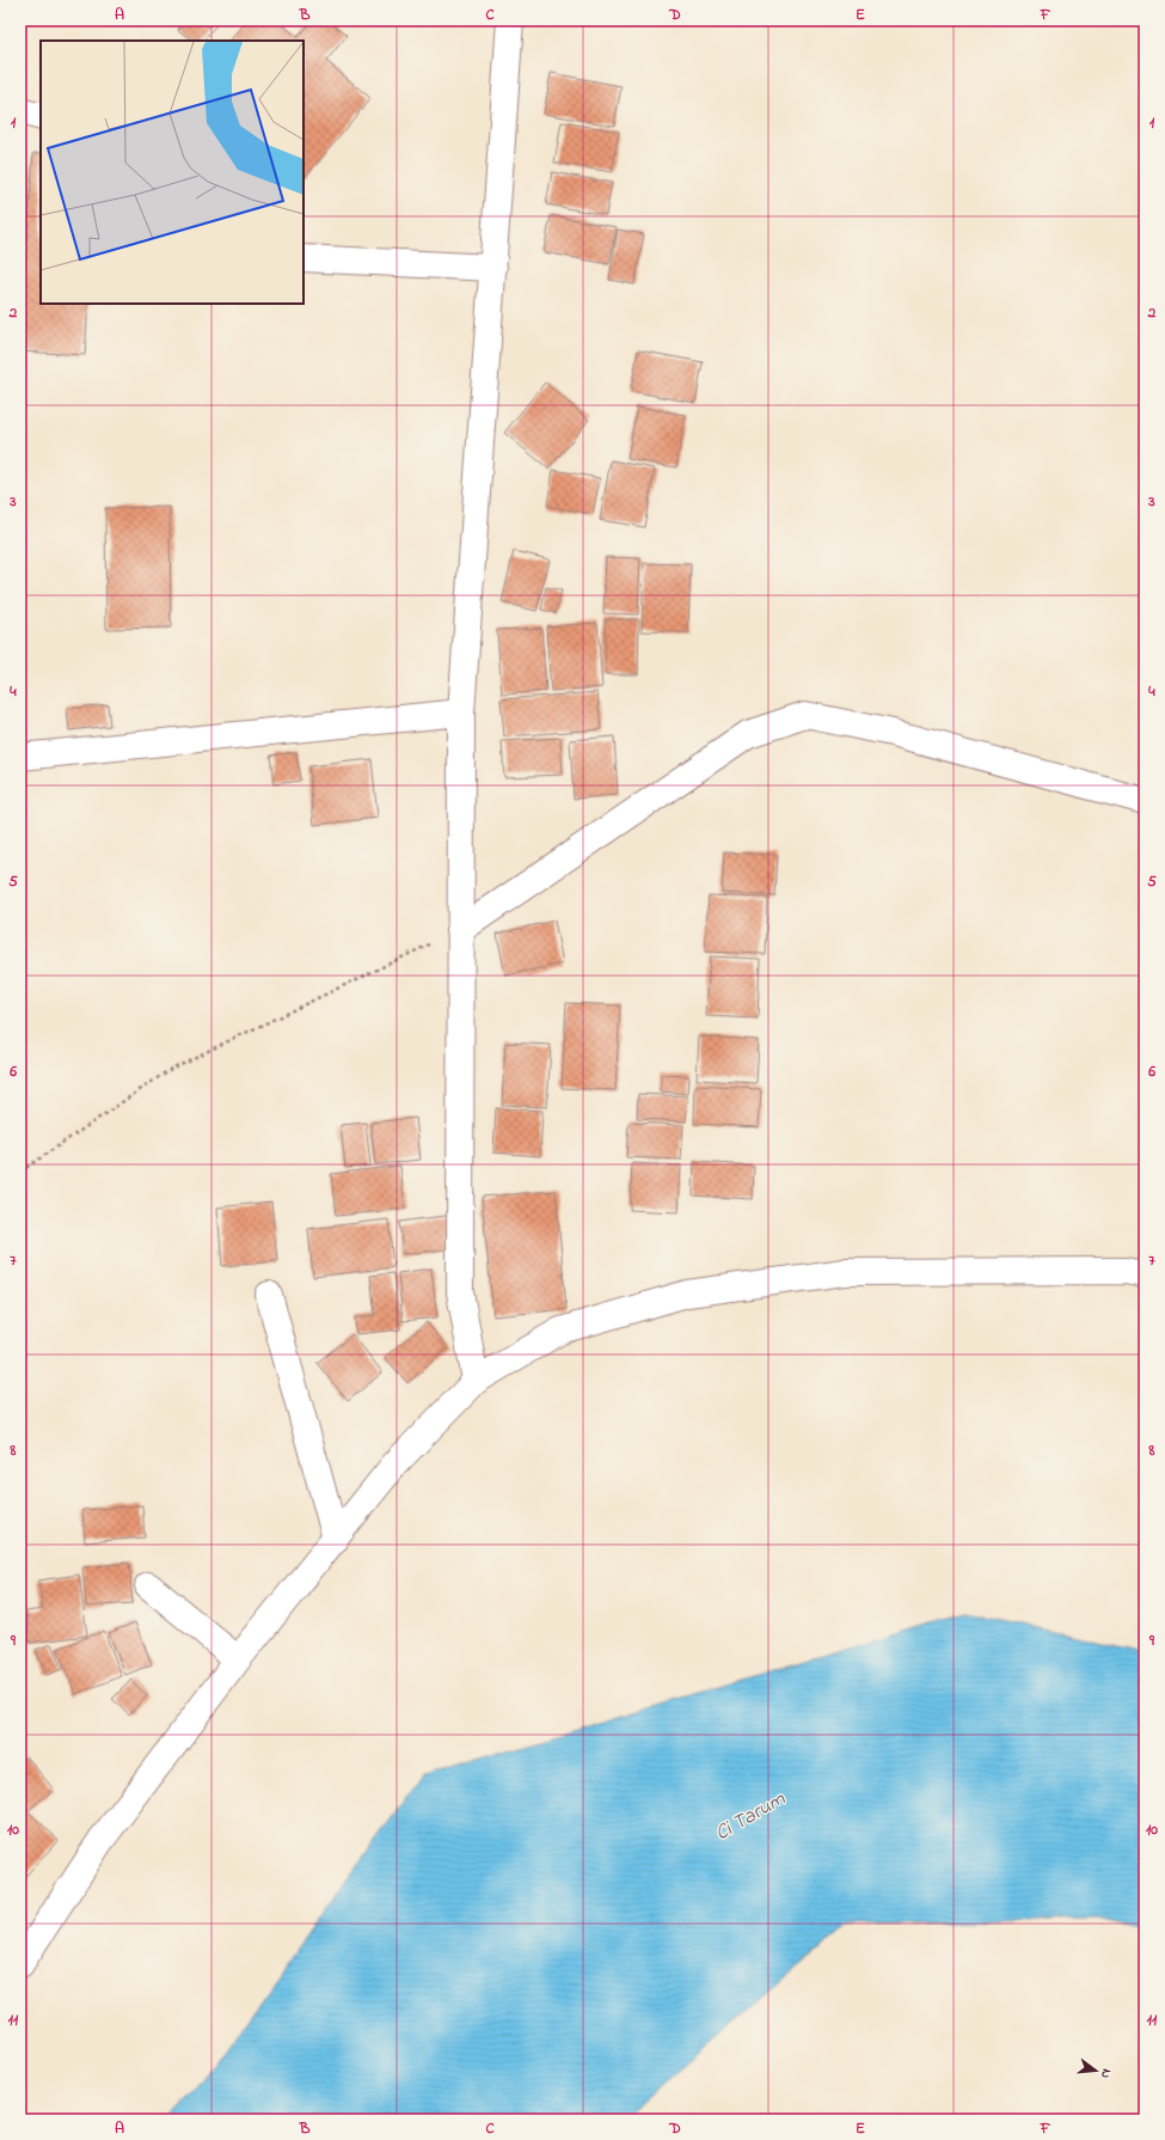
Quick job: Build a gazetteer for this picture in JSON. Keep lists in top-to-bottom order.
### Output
{
  "water": ["Ci Tarum"],
  "north": "right",
  "grid": {
    "columns": [
      "A",
      "B",
      "C",
      "D",
      "E",
      "F"
    ],
    "rows": [
      "1",
      "2",
      "3",
      "4",
      "5",
      "6",
      "7",
      "8",
      "9",
      "10",
      "11"
    ]
  }
}
